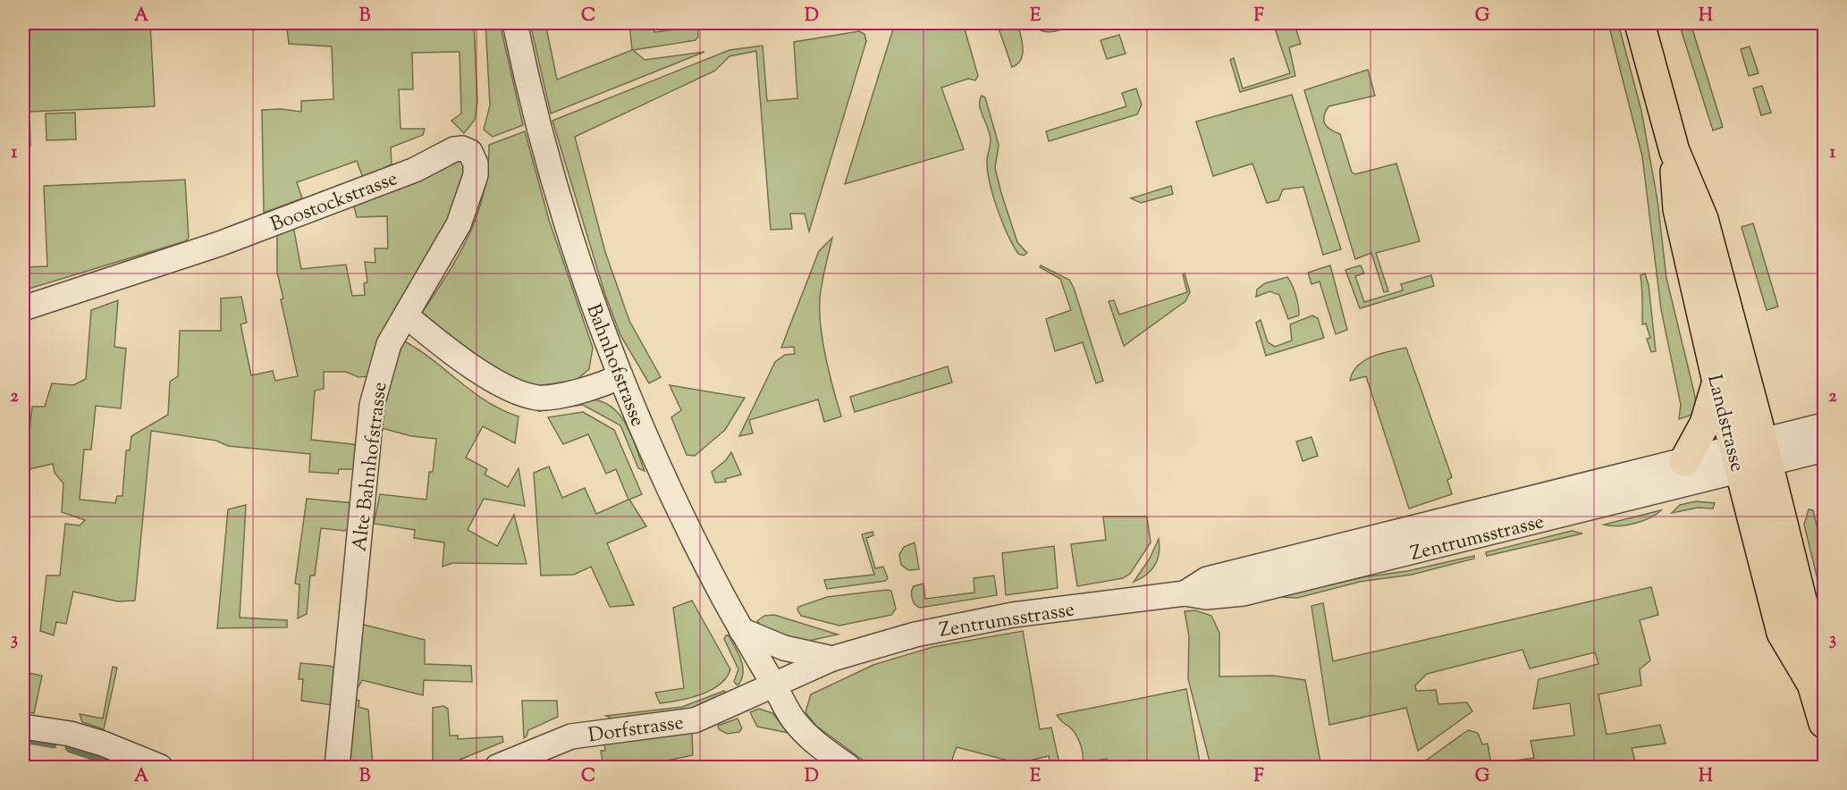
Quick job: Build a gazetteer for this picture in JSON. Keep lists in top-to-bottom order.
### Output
{
  "streets": {
    "main road": ["Landstrasse"],
    "street": [
      "Boostockstrasse",
      "Bahnhofstrasse",
      "Alte Bahnhofstrasse",
      "Zentrumsstrasse",
      "Dorfstrasse"
    ]
  },
  "crossings": [
    ["Boostockstrasse", "Alte Bahnhofstrasse"],
    ["Bahnhofstrasse", "Zentrumsstrasse"],
    ["Bahnhofstrasse", "Dorfstrasse"],
    ["Landstrasse", "Zentrumsstrasse"],
    ["Zentrumsstrasse", "Dorfstrasse"]
  ],
  "grid": {
    "columns": [
      "A",
      "B",
      "C",
      "D",
      "E",
      "F",
      "G",
      "H"
    ],
    "rows": ["1", "2", "3"]
  }
}
